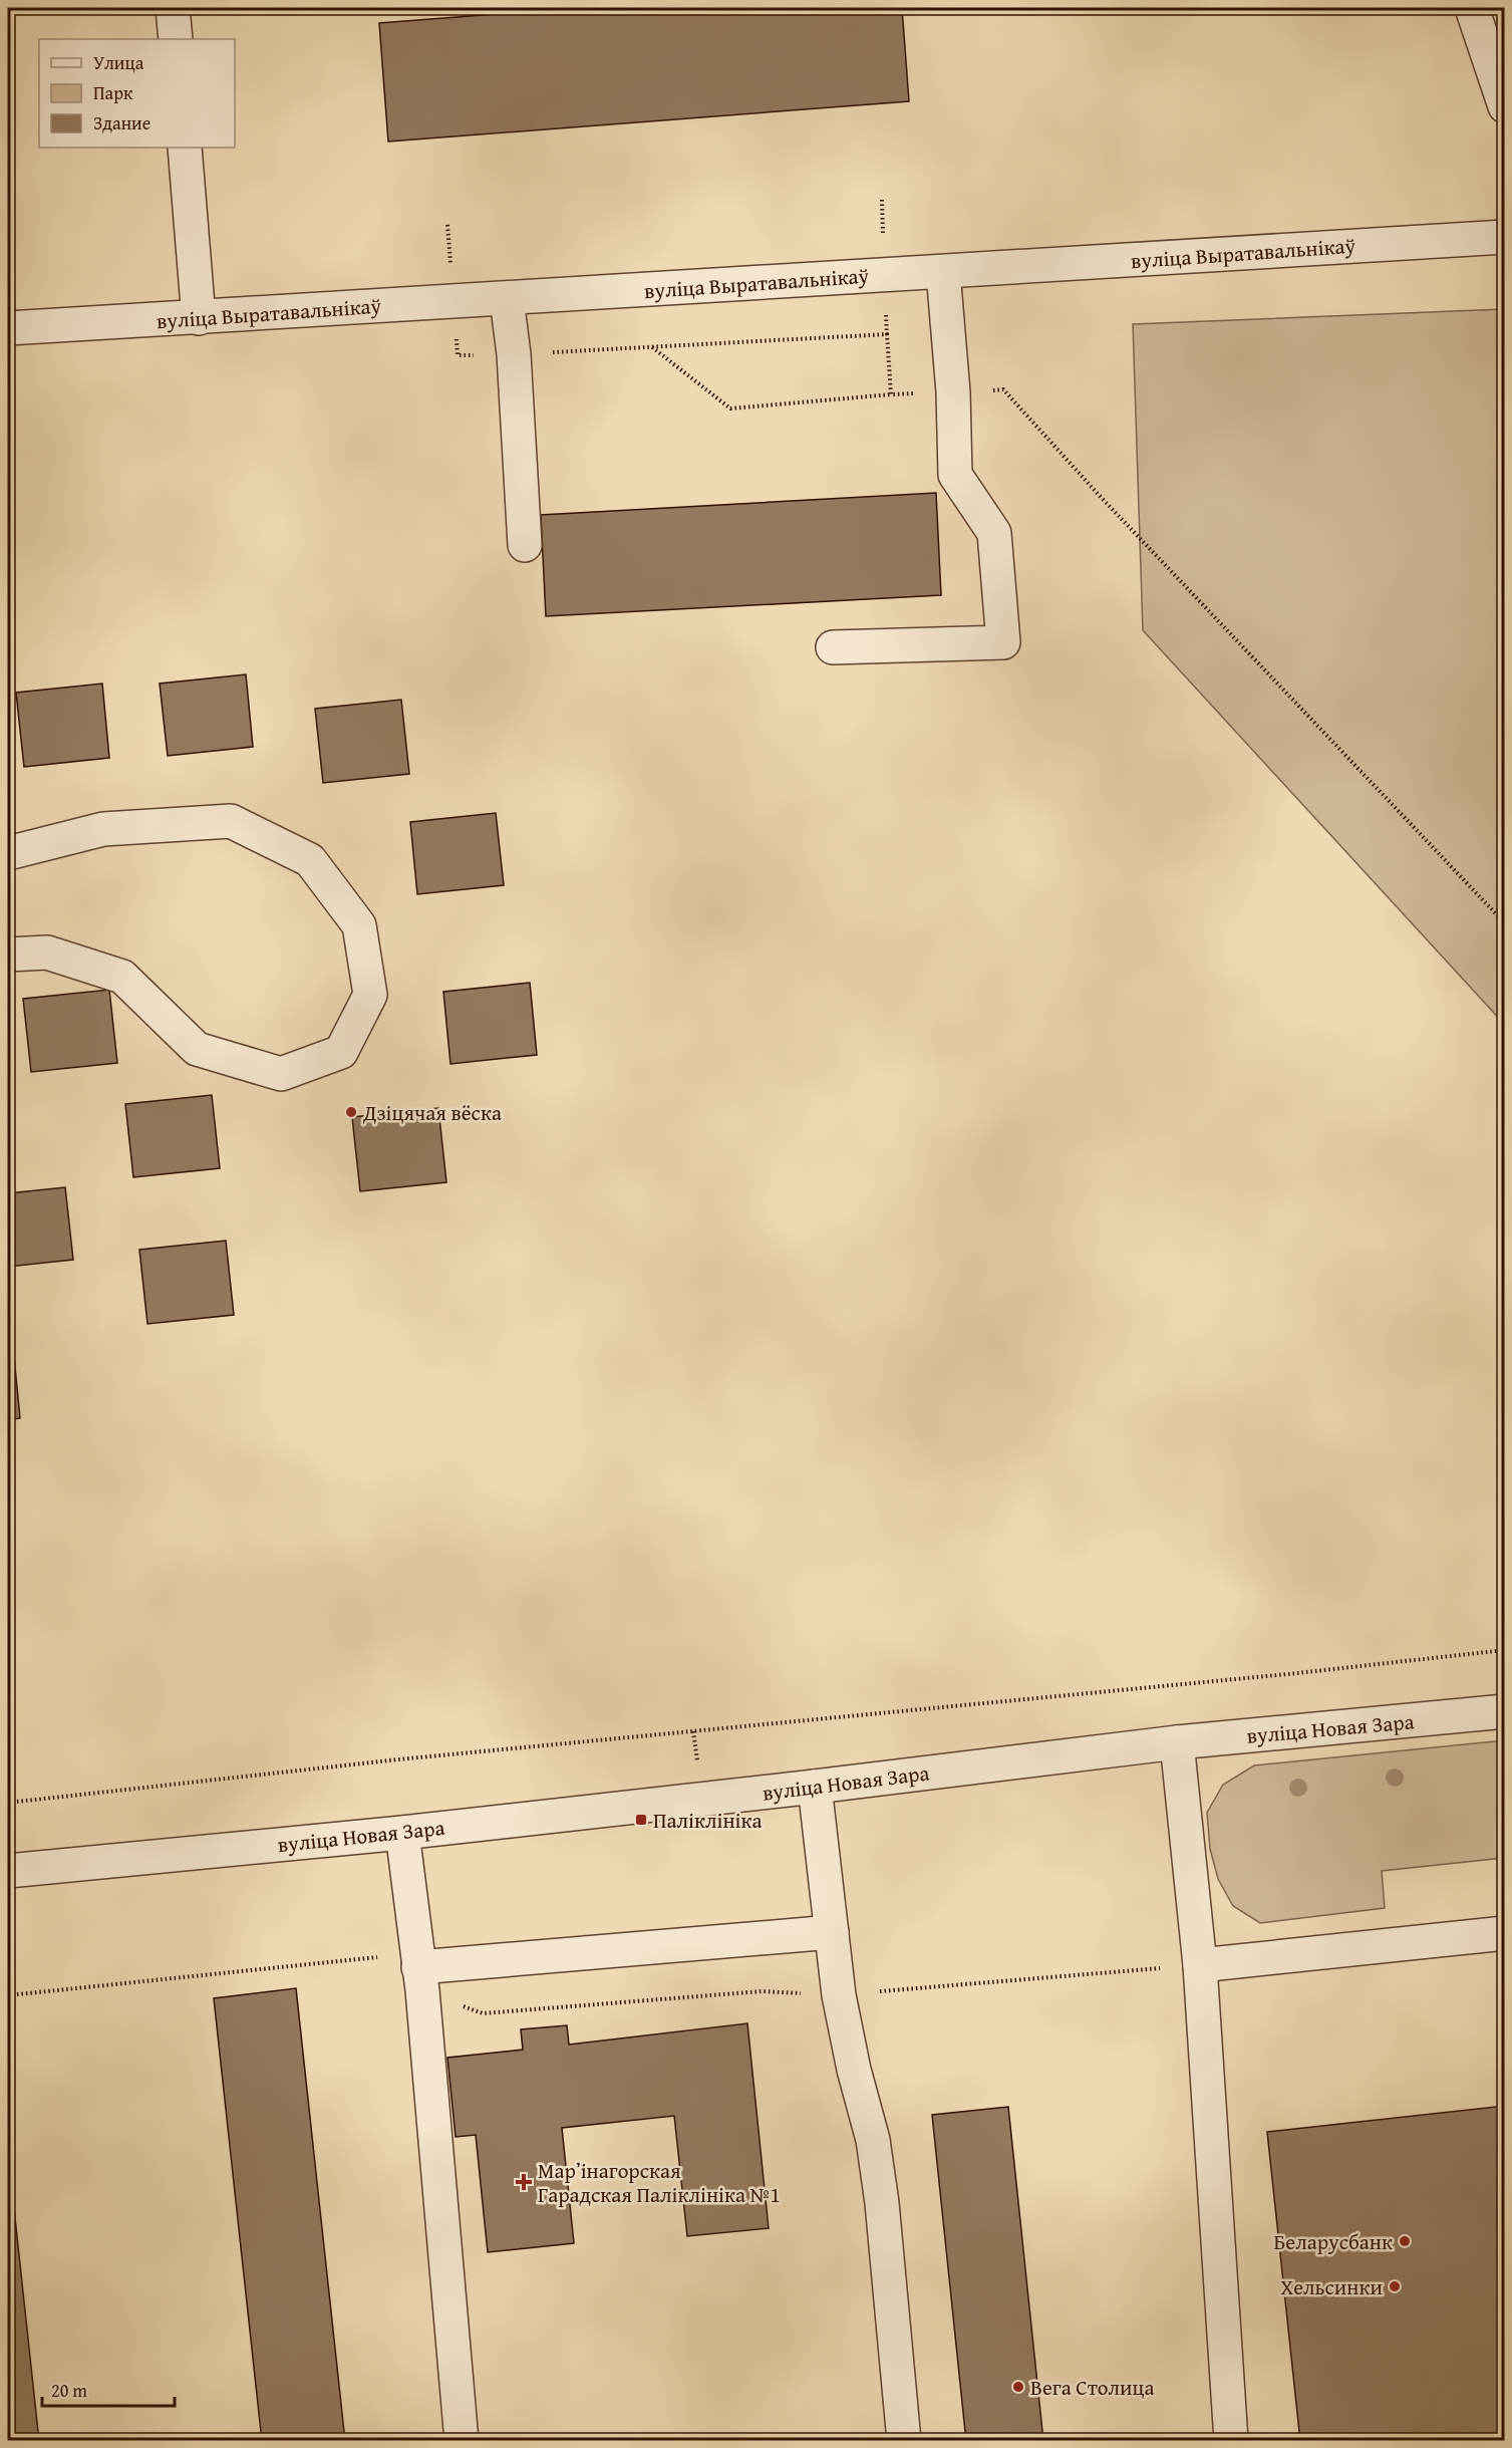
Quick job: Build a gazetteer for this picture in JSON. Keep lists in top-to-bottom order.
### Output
{
  "streets": {
    "street": ["вуліца Выратавальнікаў", "вуліца Новая Зара"]
  },
  "places": {
    "other": [
      "Дзіцячая вёска",
      "Беларусбанк",
      "Хельсинки",
      "Вега Столица"
    ],
    "transit": ["Паліклініка"],
    "health": ["Марʼінагорская Гарадская Паліклініка №1"]
  },
  "legend": ["Улица", "Парк", "Здание"],
  "scale_bar": "20 m"
}
